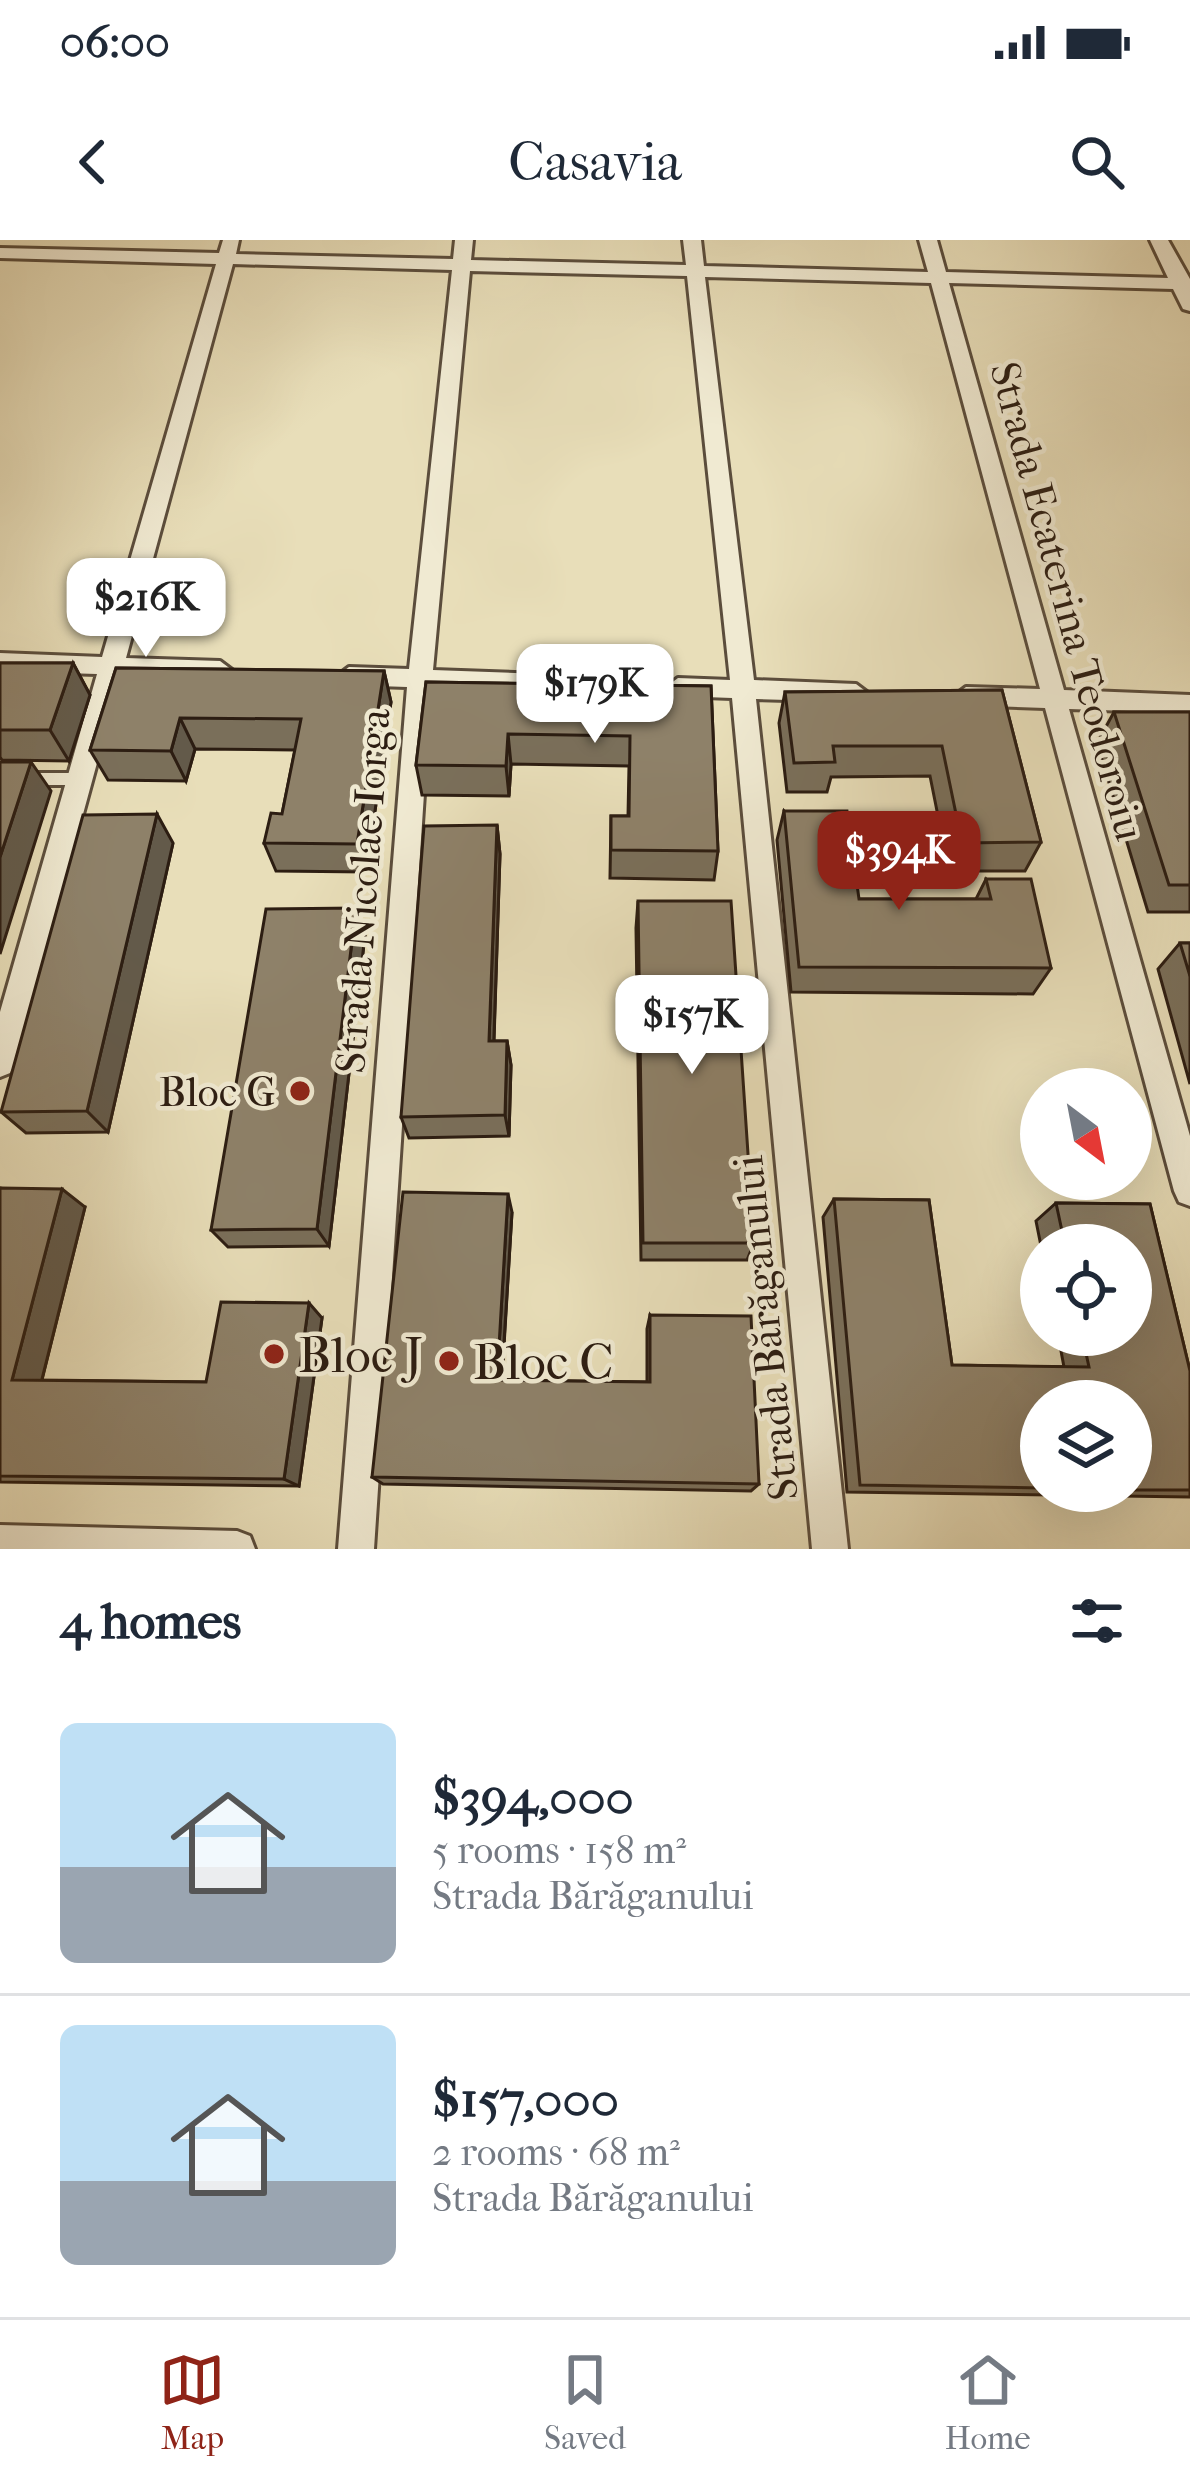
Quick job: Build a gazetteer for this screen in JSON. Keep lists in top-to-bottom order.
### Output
{
  "streets": {
    "street": ["Strada Ecaterina Teodoroiu", "Strada Nicolae Iorga", "Strada Bărăganului"]
  },
  "places": ["Bloc G", "Bloc J", "Bloc C"],
  "north": "bottom right",
  "page": {
    "status": "06:00",
    "header": "Casavia",
    "price": [
      "$216K",
      "$179K",
      "$394K",
      "$157K"
    ],
    "heading": "4 homes",
    "list": [
      {
        "name": "$394,000",
        "note": "5 rooms · 158 m² · Strada Bărăganului"
      },
      {
        "name": "$157,000",
        "note": "2 rooms · 68 m² · Strada Bărăganului"
      }
    ],
    "tabs": ["Map", "Saved", "Home"]
  }
}
